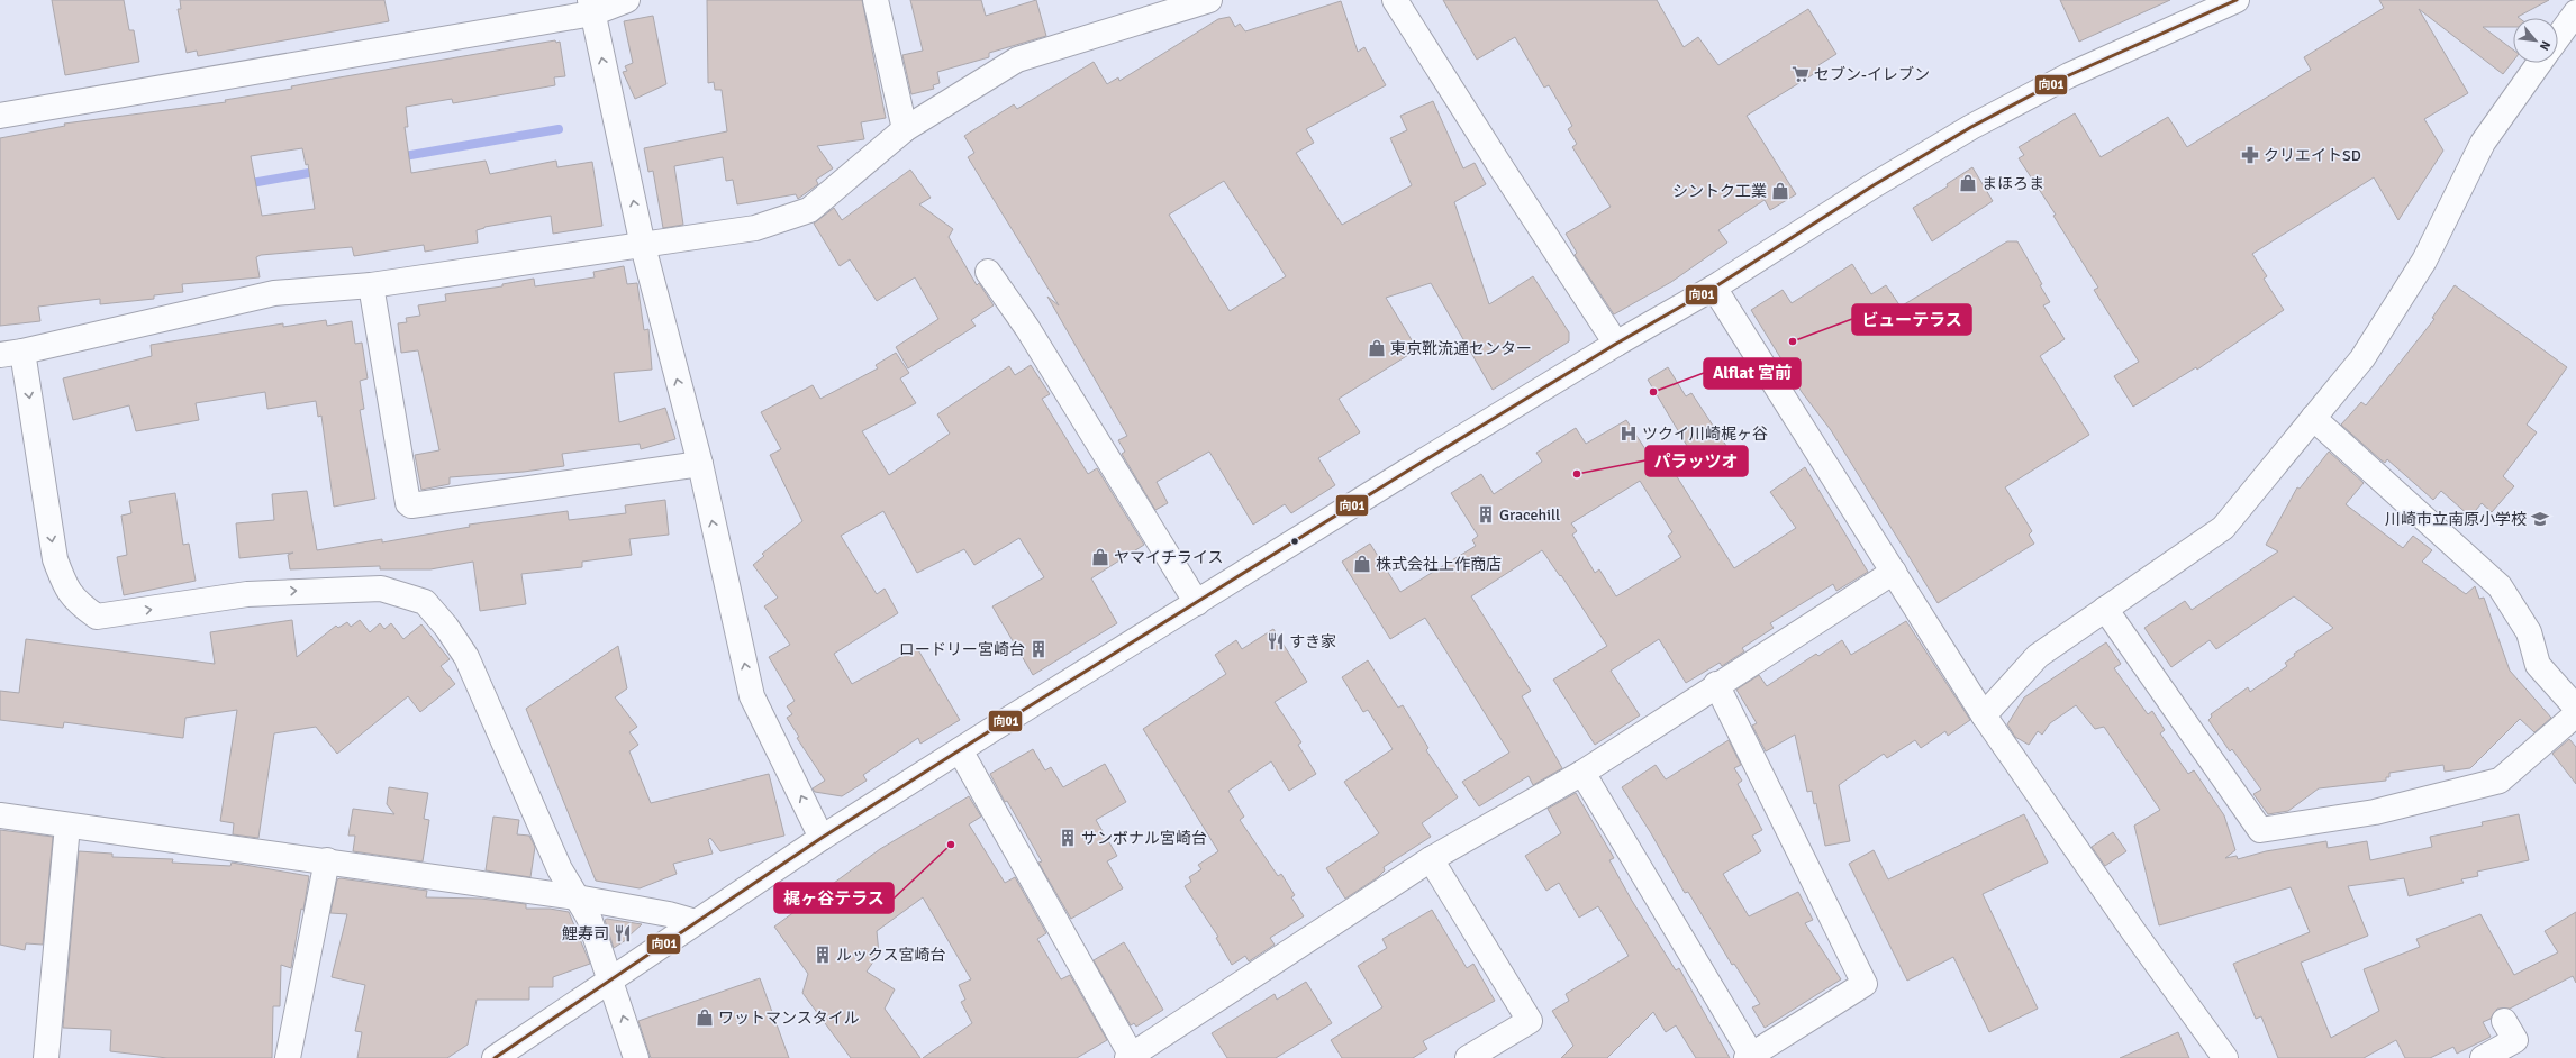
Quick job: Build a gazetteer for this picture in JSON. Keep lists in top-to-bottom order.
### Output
{
  "places": {
    "supermarket": ["セブン-イレブン"],
    "pharmacy": ["クリエイトSD"],
    "shop": [
      "まほろま",
      "シントク工業",
      "東京靴流通センター",
      "ヤマイチライス",
      "株式会社上作商店",
      "ワットマンスタイル"
    ],
    "other": [
      "ビューテラス",
      "Alflat 宮前",
      "パラッツオ",
      "梶ヶ谷テラス"
    ],
    "hospital": ["ツクイ川崎梶ヶ谷"],
    "building": [
      "Gracehill",
      "ロードリー宮崎台",
      "サンボナル宮崎台",
      "ルックス宮崎台"
    ],
    "school or university": ["川崎市立南原小学校"],
    "restaurant": ["すき家", "鯉寿司"]
  },
  "lines": ["transit line 向01"],
  "north": "bottom right"
}
